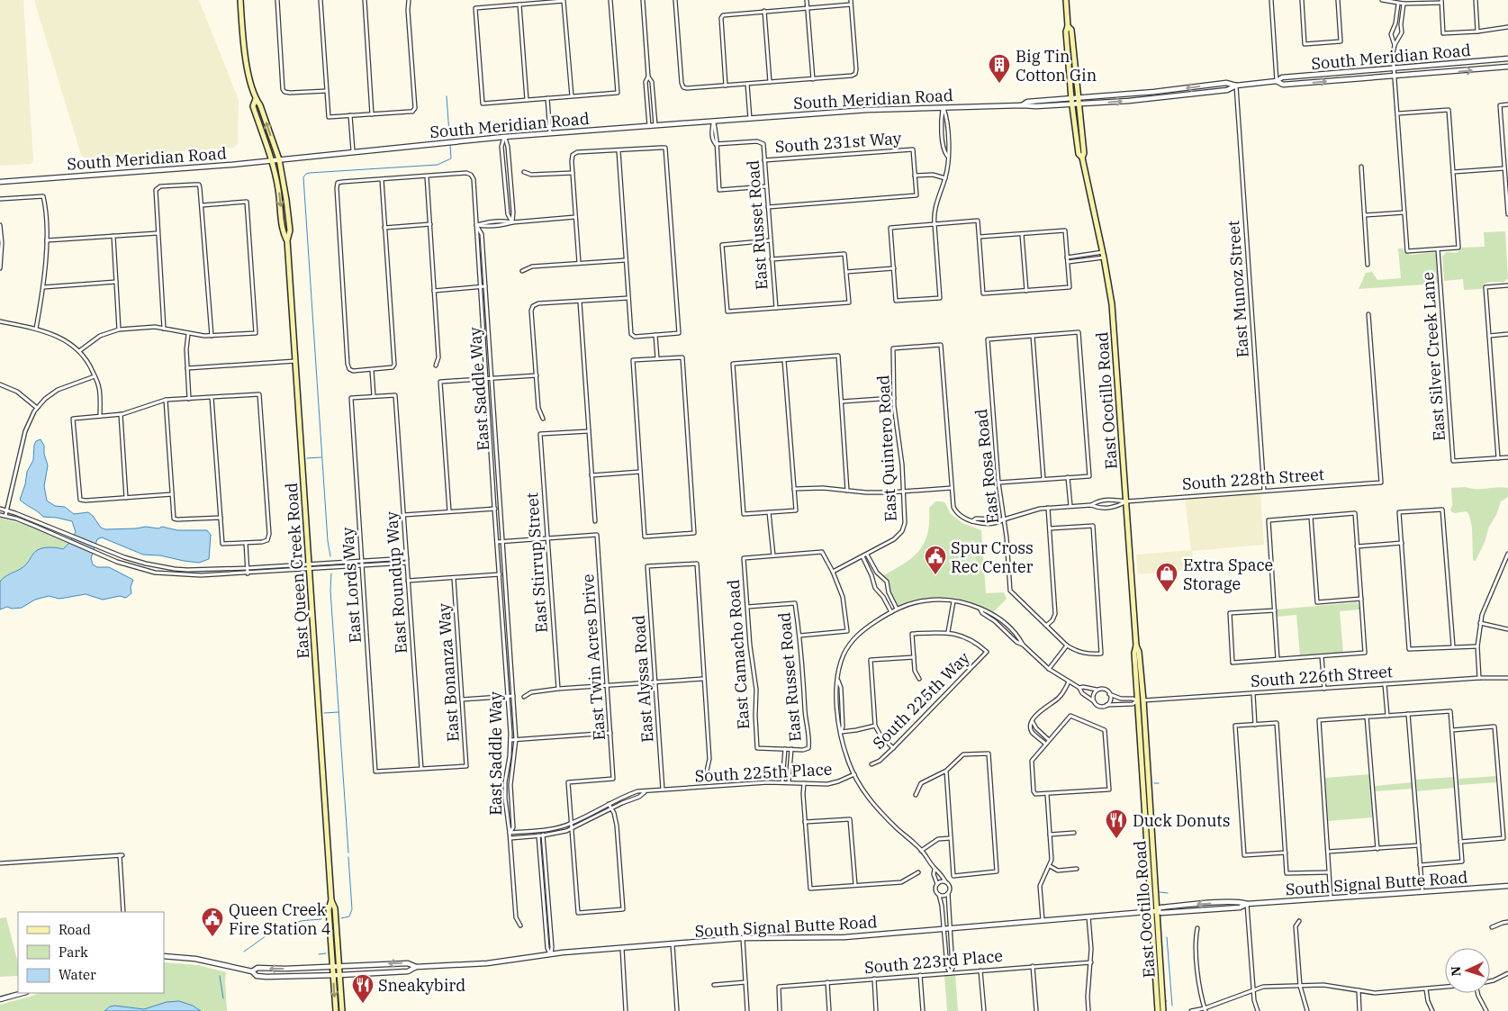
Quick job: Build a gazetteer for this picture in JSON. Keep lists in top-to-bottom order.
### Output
{
  "streets": {
    "main road": ["East Ocotillo Road", "East Queen Creek Road"],
    "street": [
      "South Meridian Road",
      "South 231st Way",
      "East Russet Road",
      "East Munoz Street",
      "East Silver Creek Lane",
      "East Saddle Way",
      "East Quintero Road",
      "East Rosa Road",
      "South 228th Street",
      "East Stirrup Street",
      "East Roundup Way",
      "East Lords Way",
      "East Camacho Road",
      "East Twin Acres Drive",
      "East Bonanza Way",
      "South 226th Street",
      "East Alyssa Road",
      "South 225th Way",
      "South 225th Place",
      "South Signal Butte Road",
      "South 223rd Place"
    ]
  },
  "crossings": [
    ["South Meridian Road", "East Munoz Street"],
    ["South Meridian Road", "East Queen Creek Road"],
    ["South 231st Way", "East Russet Road"],
    ["East Russet Road", "East Camacho Road"],
    ["East Munoz Street", "South 228th Street"],
    ["East Saddle Way", "South 225th Place"],
    ["East Ocotillo Road", "South 228th Street"],
    ["East Ocotillo Road", "South 226th Street"],
    ["East Ocotillo Road", "South Signal Butte Road"],
    ["East Quintero Road", "South 228th Street"],
    ["East Rosa Road", "South 228th Street"],
    ["East Stirrup Street", "East Twin Acres Drive"],
    ["East Queen Creek Road", "South Signal Butte Road"],
    ["East Roundup Way", "East Lords Way"],
    ["East Roundup Way", "East Bonanza Way"],
    ["East Lords Way", "East Bonanza Way"],
    ["East Twin Acres Drive", "South 225th Place"],
    ["East Alyssa Road", "South 225th Place"]
  ],
  "places": {
    "building": ["Big Tin Cotton Gin"],
    "public building": ["Spur Cross Rec Center", "Queen Creek Fire Station 4"],
    "shop": ["Extra Space Storage"],
    "restaurant": ["Duck Donuts", "Sneakybird"]
  },
  "legend": ["Road", "Park", "Water"],
  "north": "left"
}
